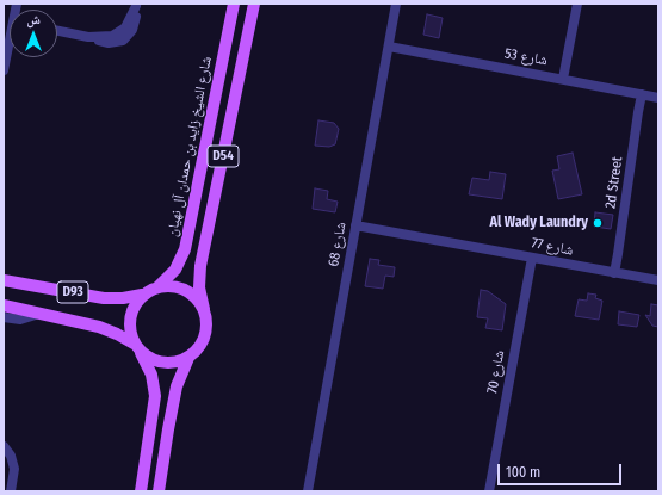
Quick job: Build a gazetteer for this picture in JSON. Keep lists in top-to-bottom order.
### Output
{
  "streets": {
    "main road": ["شارع الشيخ زايد بن حمدان آل نهيان", "D54", "D93"],
    "street": [
      "شارع 53",
      "2d Street",
      "شارع 68",
      "شارع 77",
      "شارع 70"
    ]
  },
  "crossings": [
    ["شارع 53", "2d Street"],
    ["شارع 53", "شارع 68"],
    ["شارع الشيخ زايد بن حمدان آل نهيان", "D54"],
    ["شارع الشيخ زايد بن حمدان آل نهيان", "D93"],
    ["D54", "D93"],
    ["2d Street", "شارع 77"],
    ["شارع 68", "شارع 77"],
    ["شارع 77", "شارع 70"]
  ],
  "places": ["Al Wady Laundry"],
  "scale_bar": "100 m",
  "north": "top"
}
